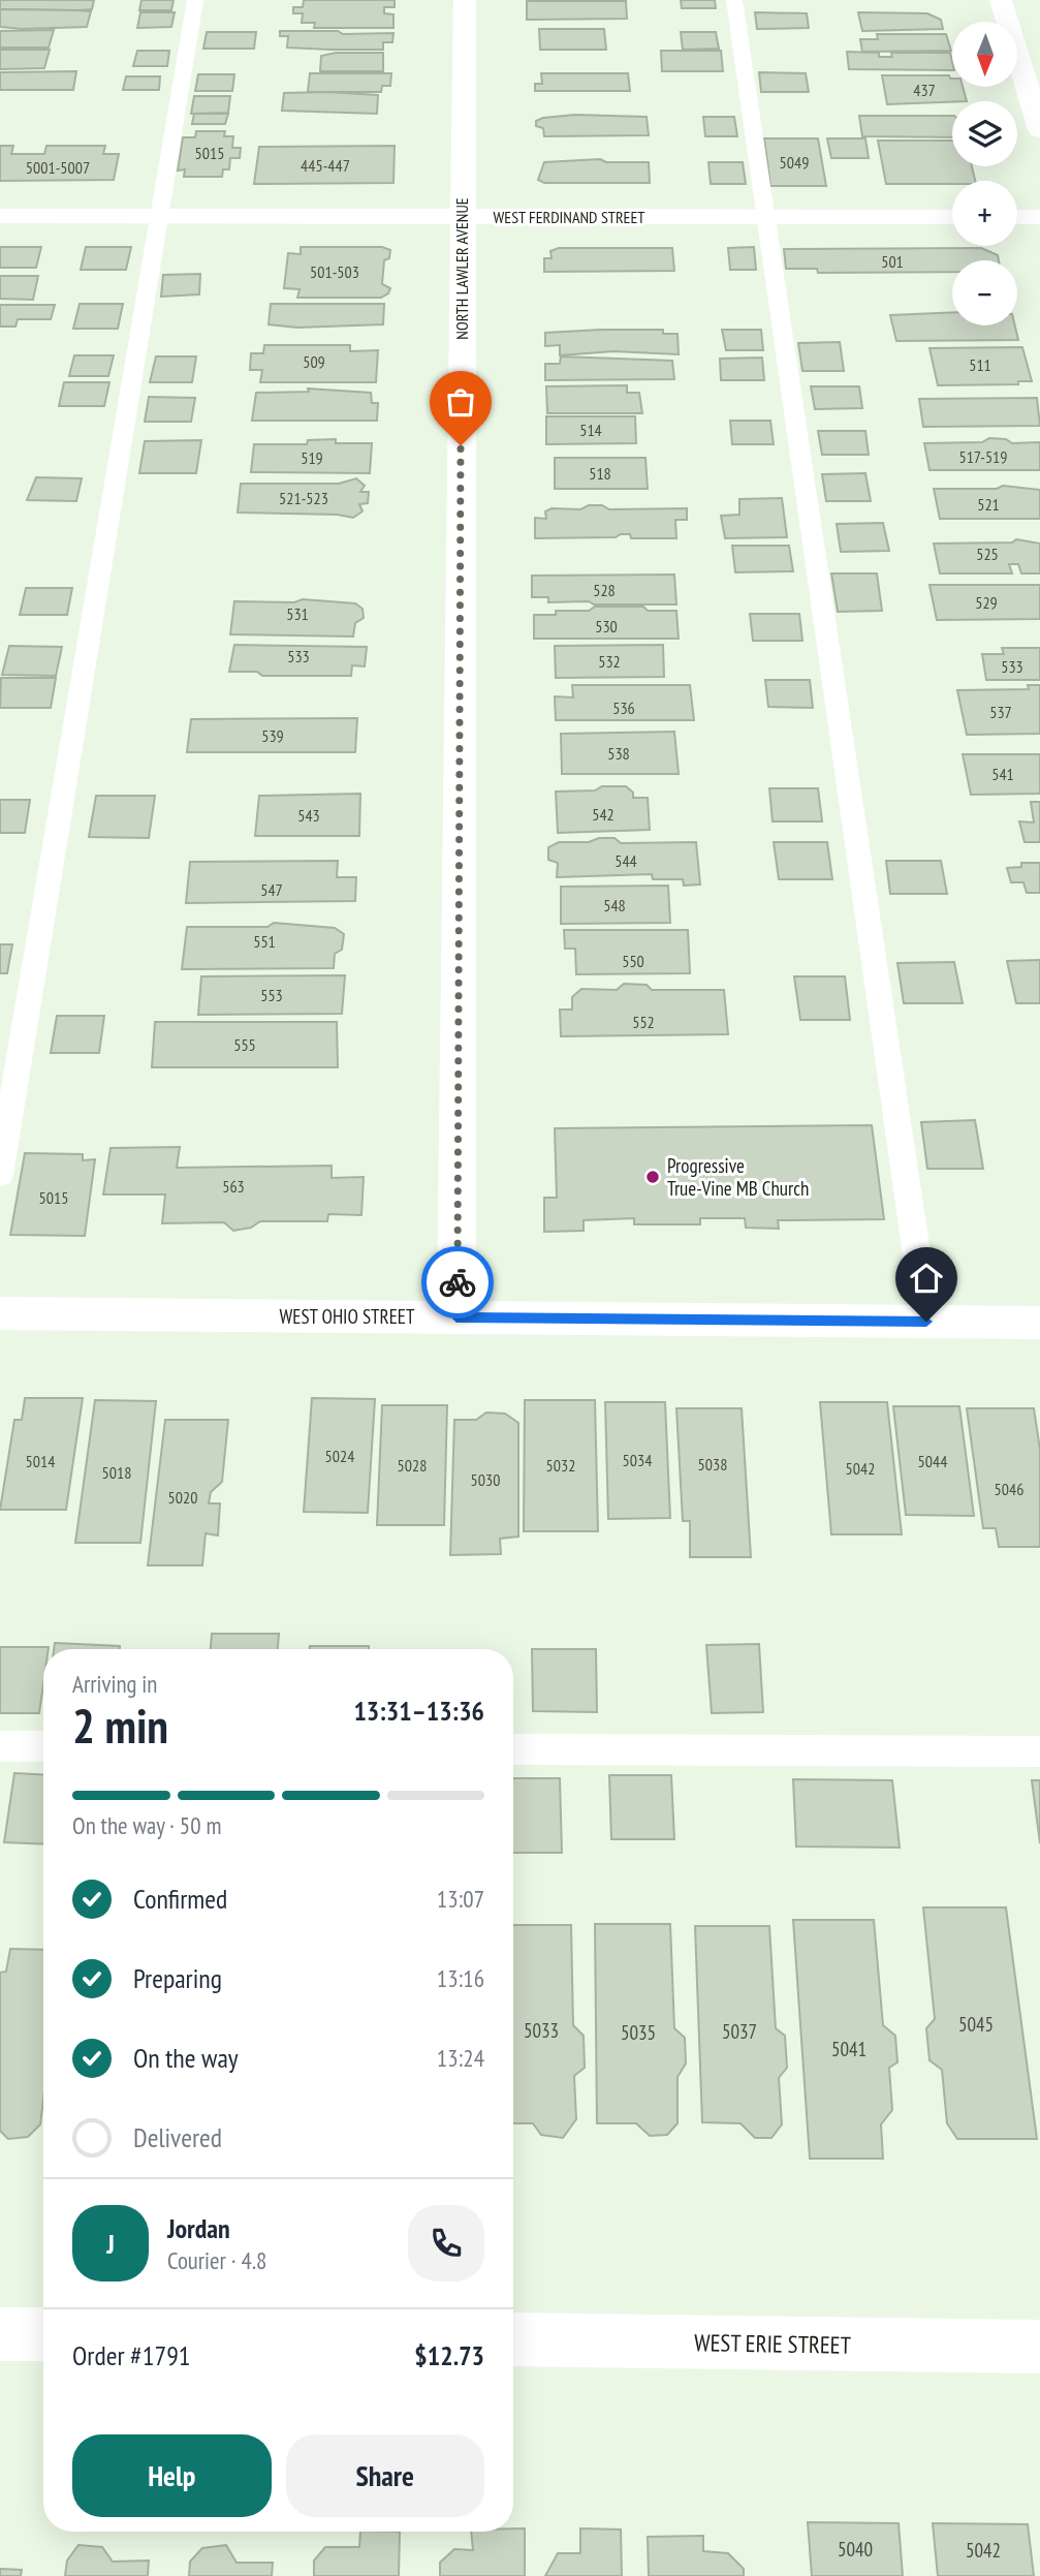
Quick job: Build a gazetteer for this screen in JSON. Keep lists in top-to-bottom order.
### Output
{
  "streets": {
    "street": [
      "WEST FERDINAND STREET",
      "NORTH LAWLER AVENUE",
      "WEST OHIO STREET",
      "WEST ERIE STREET"
    ]
  },
  "crossings": [
    ["WEST FERDINAND STREET", "NORTH LAWLER AVENUE"],
    ["NORTH LAWLER AVENUE", "WEST OHIO STREET"]
  ],
  "places": ["Progressive True-Vine MB Church"],
  "house_numbers": [
    "437",
    "5015",
    "5049",
    "445-447",
    "5001-5007",
    "501",
    "501-503",
    "509",
    "511",
    "514",
    "517-519",
    "519",
    "518",
    "521-523",
    "521",
    "525",
    "528",
    "529",
    "531",
    "530",
    "533",
    "532",
    "533",
    "536",
    "537",
    "539",
    "538",
    "541",
    "542",
    "543",
    "544",
    "547",
    "548",
    "551",
    "550",
    "553",
    "552",
    "555",
    "563",
    "5015",
    "5024",
    "5034",
    "5014",
    "5044",
    "5038",
    "5028",
    "5032",
    "5042",
    "5018",
    "5030",
    "5046",
    "5020",
    "5045",
    "5033",
    "5037",
    "5035",
    "5041",
    "5040",
    "5042"
  ],
  "north": "bottom",
  "page": {
    "map_buttons": ["+", "−"],
    "heading": ["2 min", "Arriving in", "13:31–13:36"],
    "panel": [
      "Jordan",
      "Courier · 4.8",
      "Order #1791",
      "$12.73"
    ],
    "bar": "On the way · 50 m",
    "list": [
      ["Confirmed", "13:07"],
      ["Preparing", "13:16"],
      ["On the way", "13:24"],
      "Delivered"
    ],
    "round": "J",
    "buttons": ["Help", "Share"]
  }
}
